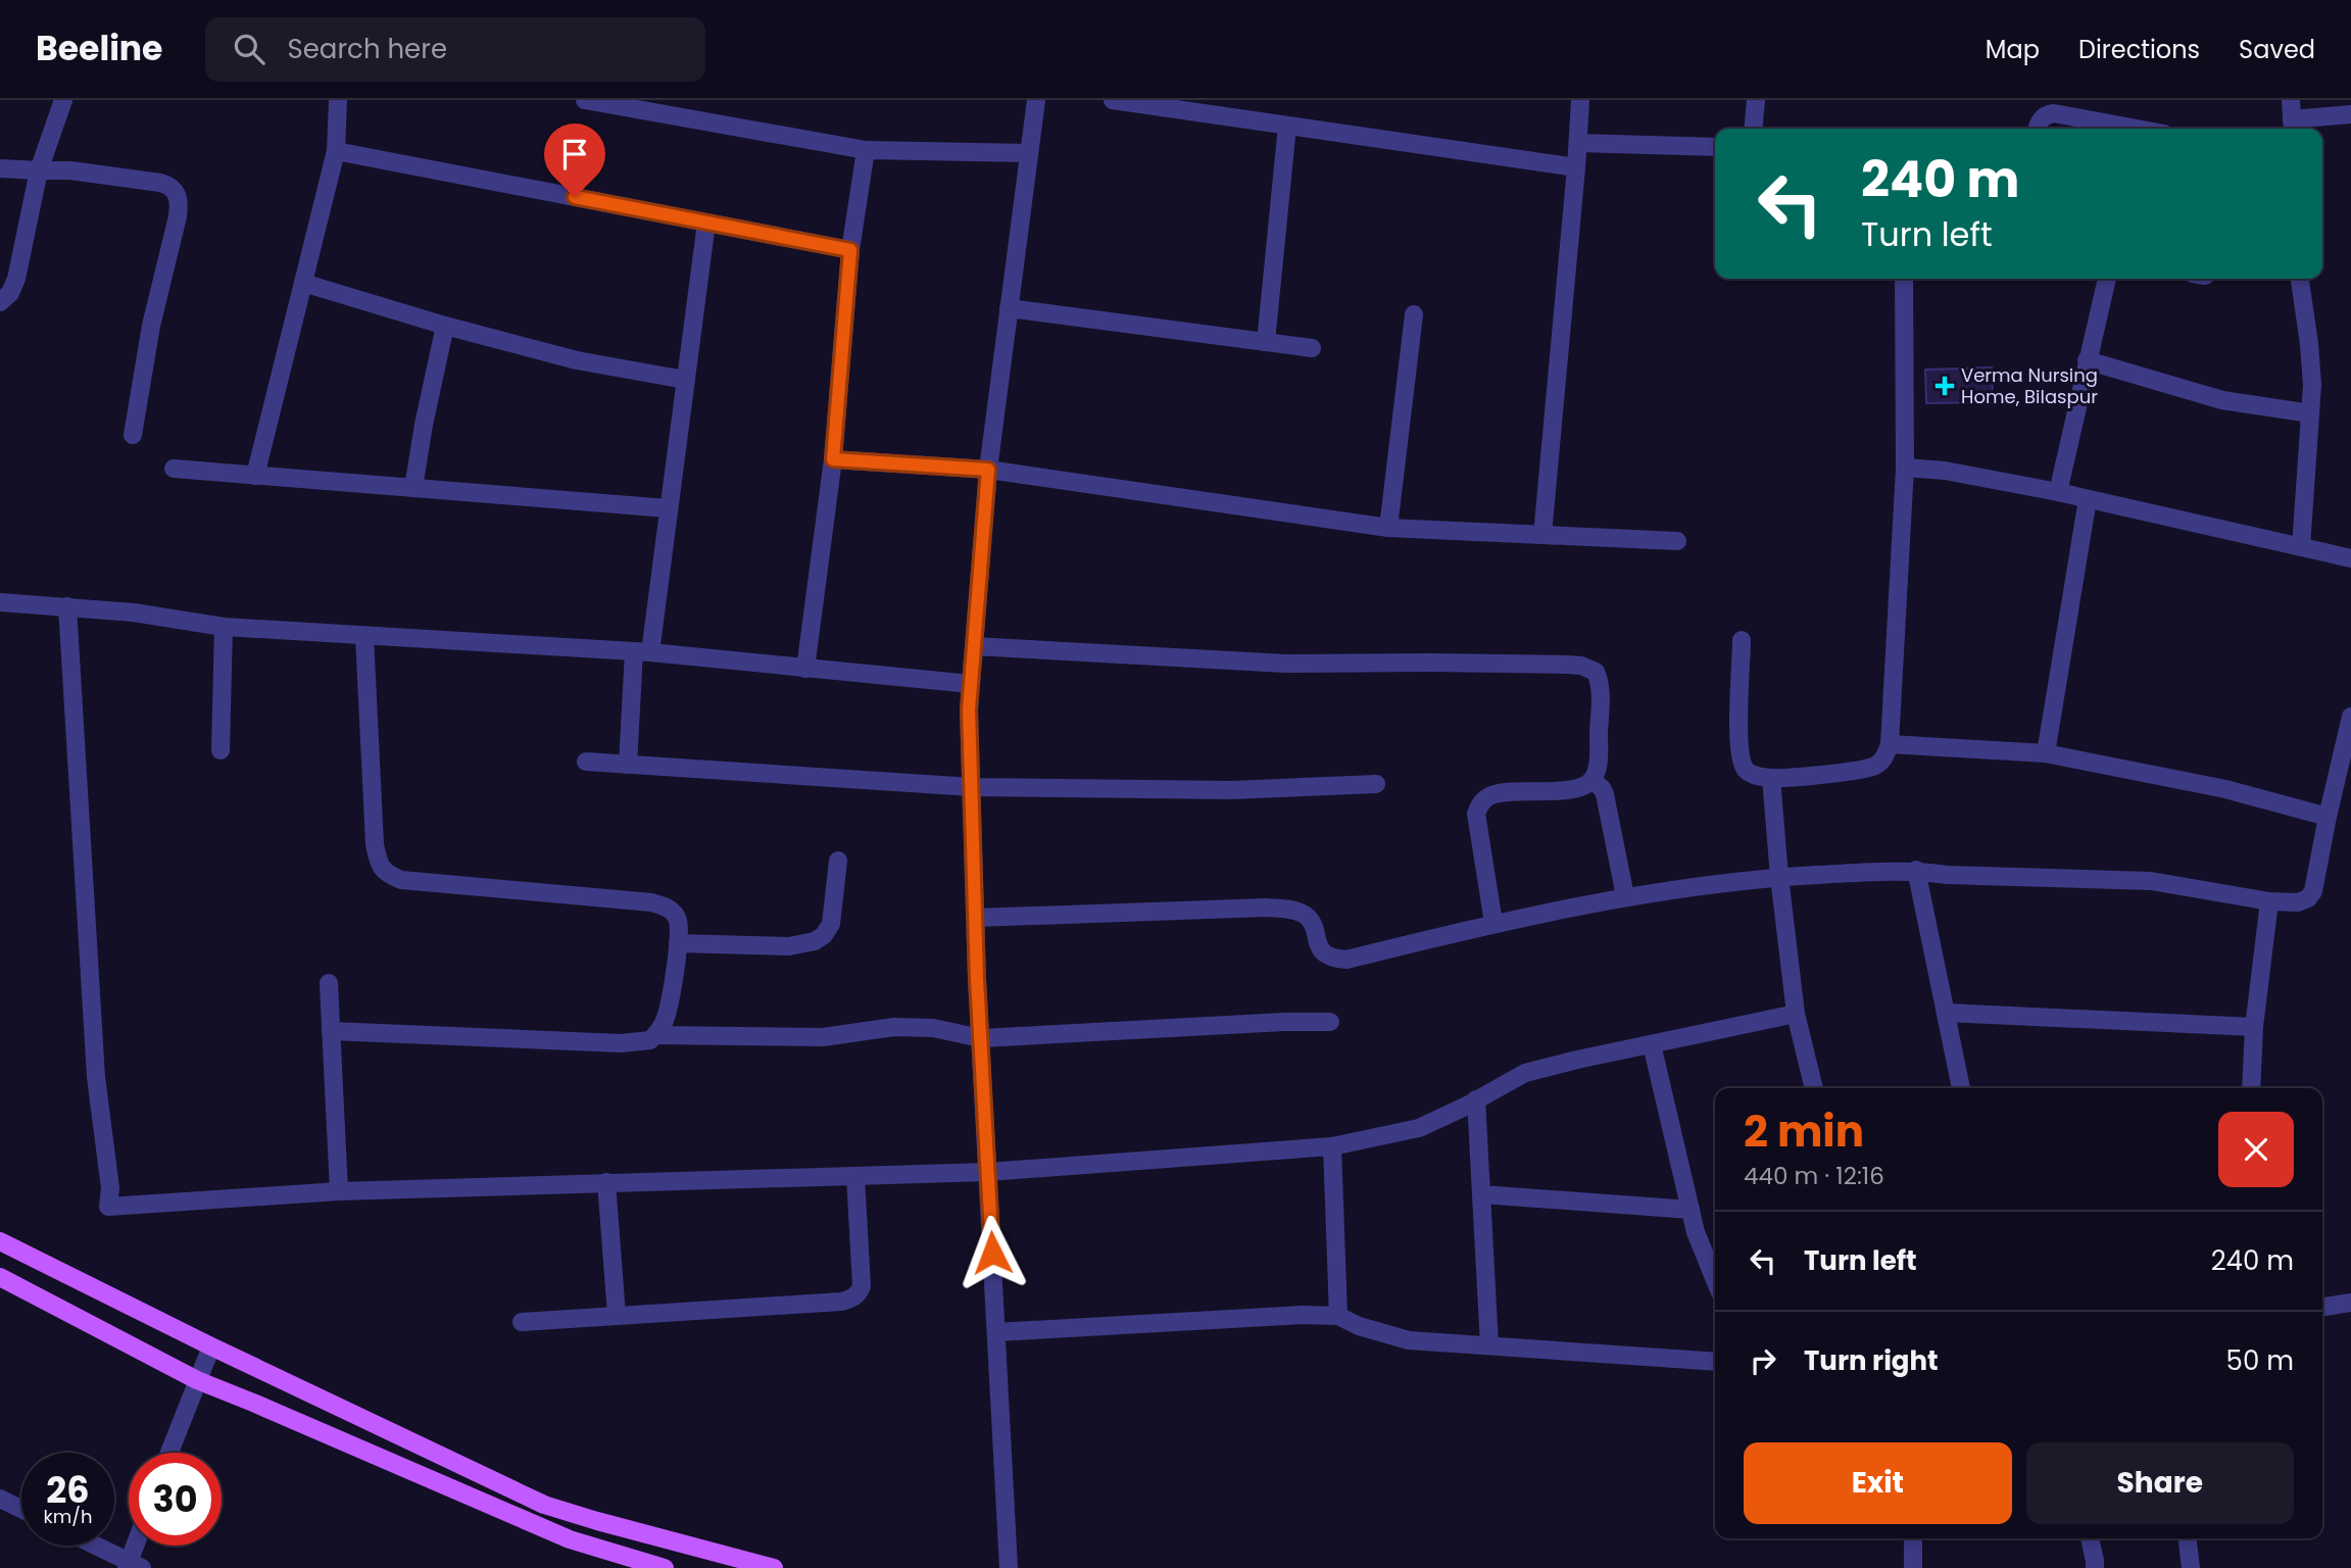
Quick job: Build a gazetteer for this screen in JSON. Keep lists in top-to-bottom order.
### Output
{
  "places": {
    "health": ["Verma Nursing Home, Bilaspur"]
  },
  "page": {
    "header": "Beeline",
    "search": "Search here",
    "nav": ["Map", "Directions", "Saved"],
    "turn": ["240 m", "Turn left"],
    "heading": ["2 min", "440 m · 12:16"],
    "list": [
      {
        "name": "Turn left",
        "value": "240 m"
      },
      {
        "name": "Turn right",
        "value": "50 m"
      }
    ],
    "buttons": ["Exit", "Share"],
    "speed": "26 km/h",
    "limit": "30"
  }
}
